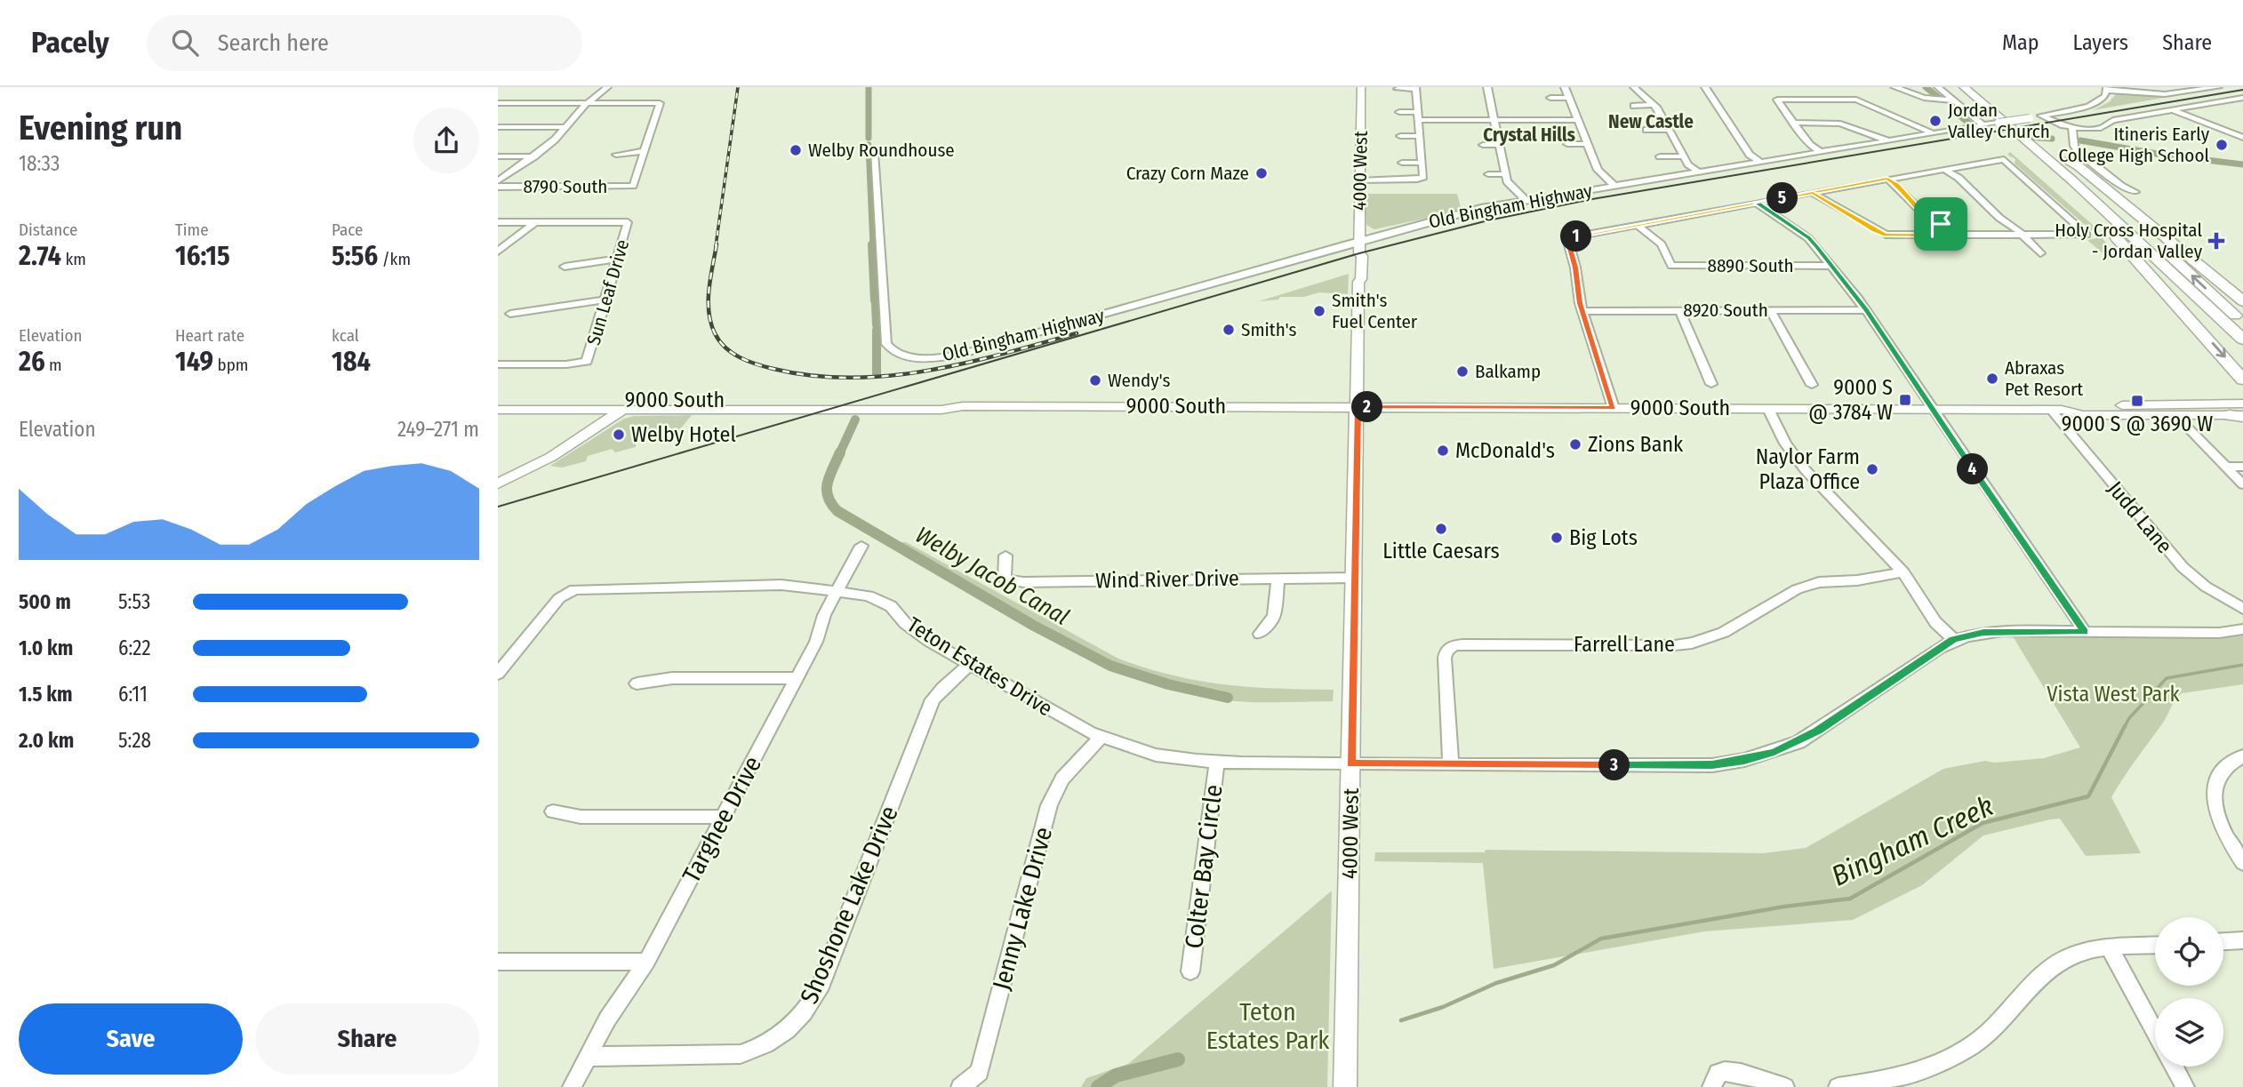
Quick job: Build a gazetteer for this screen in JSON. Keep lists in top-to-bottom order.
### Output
{
  "streets": {
    "main road": ["4000 West", "9000 South"],
    "street": [
      "8790 South",
      "Old Bingham Highway",
      "8890 South",
      "Sun Leaf Drive",
      "8920 South",
      "Judd Lane",
      "Wind River Drive",
      "Farrell Lane",
      "Teton Estates Drive",
      "Targhee Drive",
      "Colter Bay Circle",
      "Shoshone Lake Drive",
      "Jenny Lake Drive"
    ]
  },
  "crossings": [
    ["4000 West", "Old Bingham Highway"],
    ["4000 West", "9000 South"],
    ["4000 West", "Wind River Drive"],
    ["4000 West", "Teton Estates Drive"],
    ["9000 South", "Judd Lane"],
    ["Farrell Lane", "Teton Estates Drive"],
    ["Teton Estates Drive", "Targhee Drive"],
    ["Teton Estates Drive", "Colter Bay Circle"],
    ["Teton Estates Drive", "Shoshone Lake Drive"],
    ["Teton Estates Drive", "Jenny Lake Drive"],
    ["Targhee Drive", "Shoshone Lake Drive"]
  ],
  "districts": ["New Castle", "Crystal Hills"],
  "water": ["Welby Jacob Canal", "Bingham Creek"],
  "parks": ["Vista West Park", "Teton Estates Park"],
  "places": {
    "other": [
      "Jordan Valley Church",
      "Itineris Early College High School",
      "Welby Roundhouse",
      "Crazy Corn Maze",
      "Smith's Fuel Center",
      "Smith's",
      "Balkamp",
      "Abraxas Pet Resort",
      "Wendy's",
      "Welby Hotel",
      "Zions Bank",
      "McDonald's",
      "Naylor Farm Plaza Office",
      "Little Caesars",
      "Big Lots"
    ],
    "health": ["Holy Cross Hospital - Jordan Valley"],
    "transit": ["9000 S @ 3784 W", "9000 S @ 3690 W"]
  },
  "page": {
    "header": "Pacely",
    "search": "Search here",
    "nav": ["Map", "Layers", "Share"],
    "heading": ["Evening run", "18:33"],
    "pins": [
      "5",
      "1",
      "2",
      "4",
      "3"
    ],
    "stats": [
      ["Distance", "2.74 km"],
      ["Time", "16:15"],
      ["Pace", "5:56 /km"],
      ["Elevation", "26 m"],
      ["Heart rate", "149 bpm"],
      ["kcal", "184"]
    ],
    "chart": ["Elevation", "249–271 m"],
    "list": [
      {
        "name": "500 m",
        "note": "5:53"
      },
      {
        "name": "1.0 km",
        "note": "6:22"
      },
      {
        "name": "1.5 km",
        "note": "6:11"
      },
      {
        "name": "2.0 km",
        "note": "5:28"
      }
    ],
    "buttons": ["Save", "Share"]
  }
}
